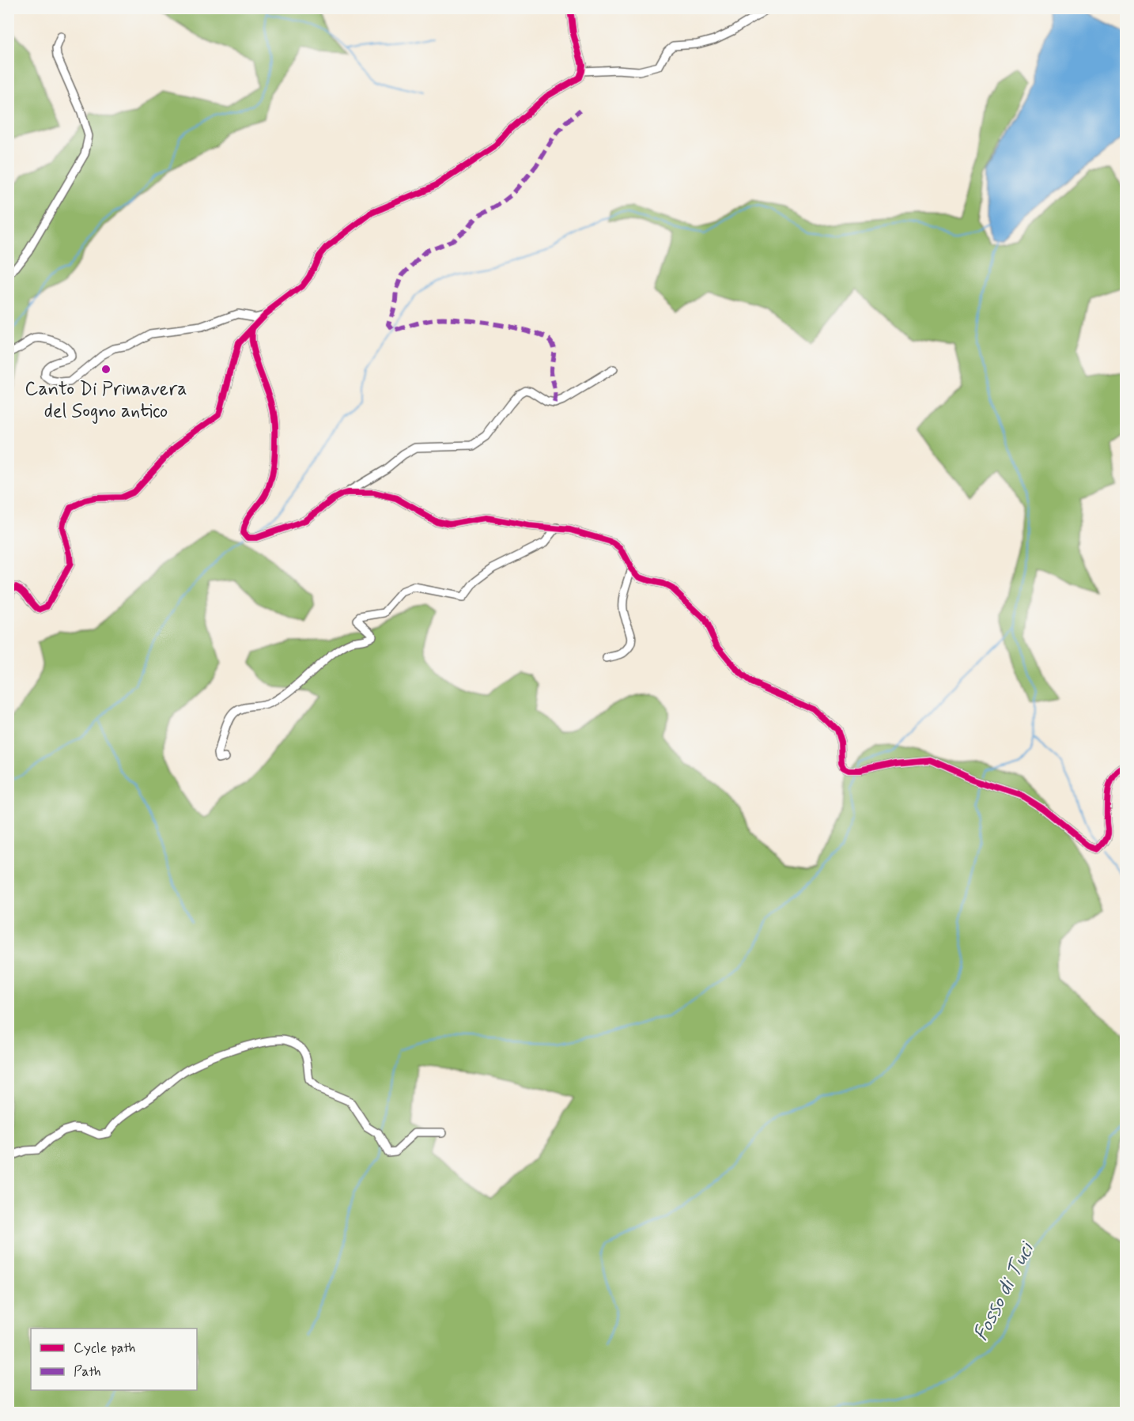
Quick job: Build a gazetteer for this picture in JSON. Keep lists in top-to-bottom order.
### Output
{
  "water": ["Fosso di Tuci"],
  "places": ["Canto Di Primavera del Sogno antico"],
  "legend": ["Cycle path", "Path"]
}
